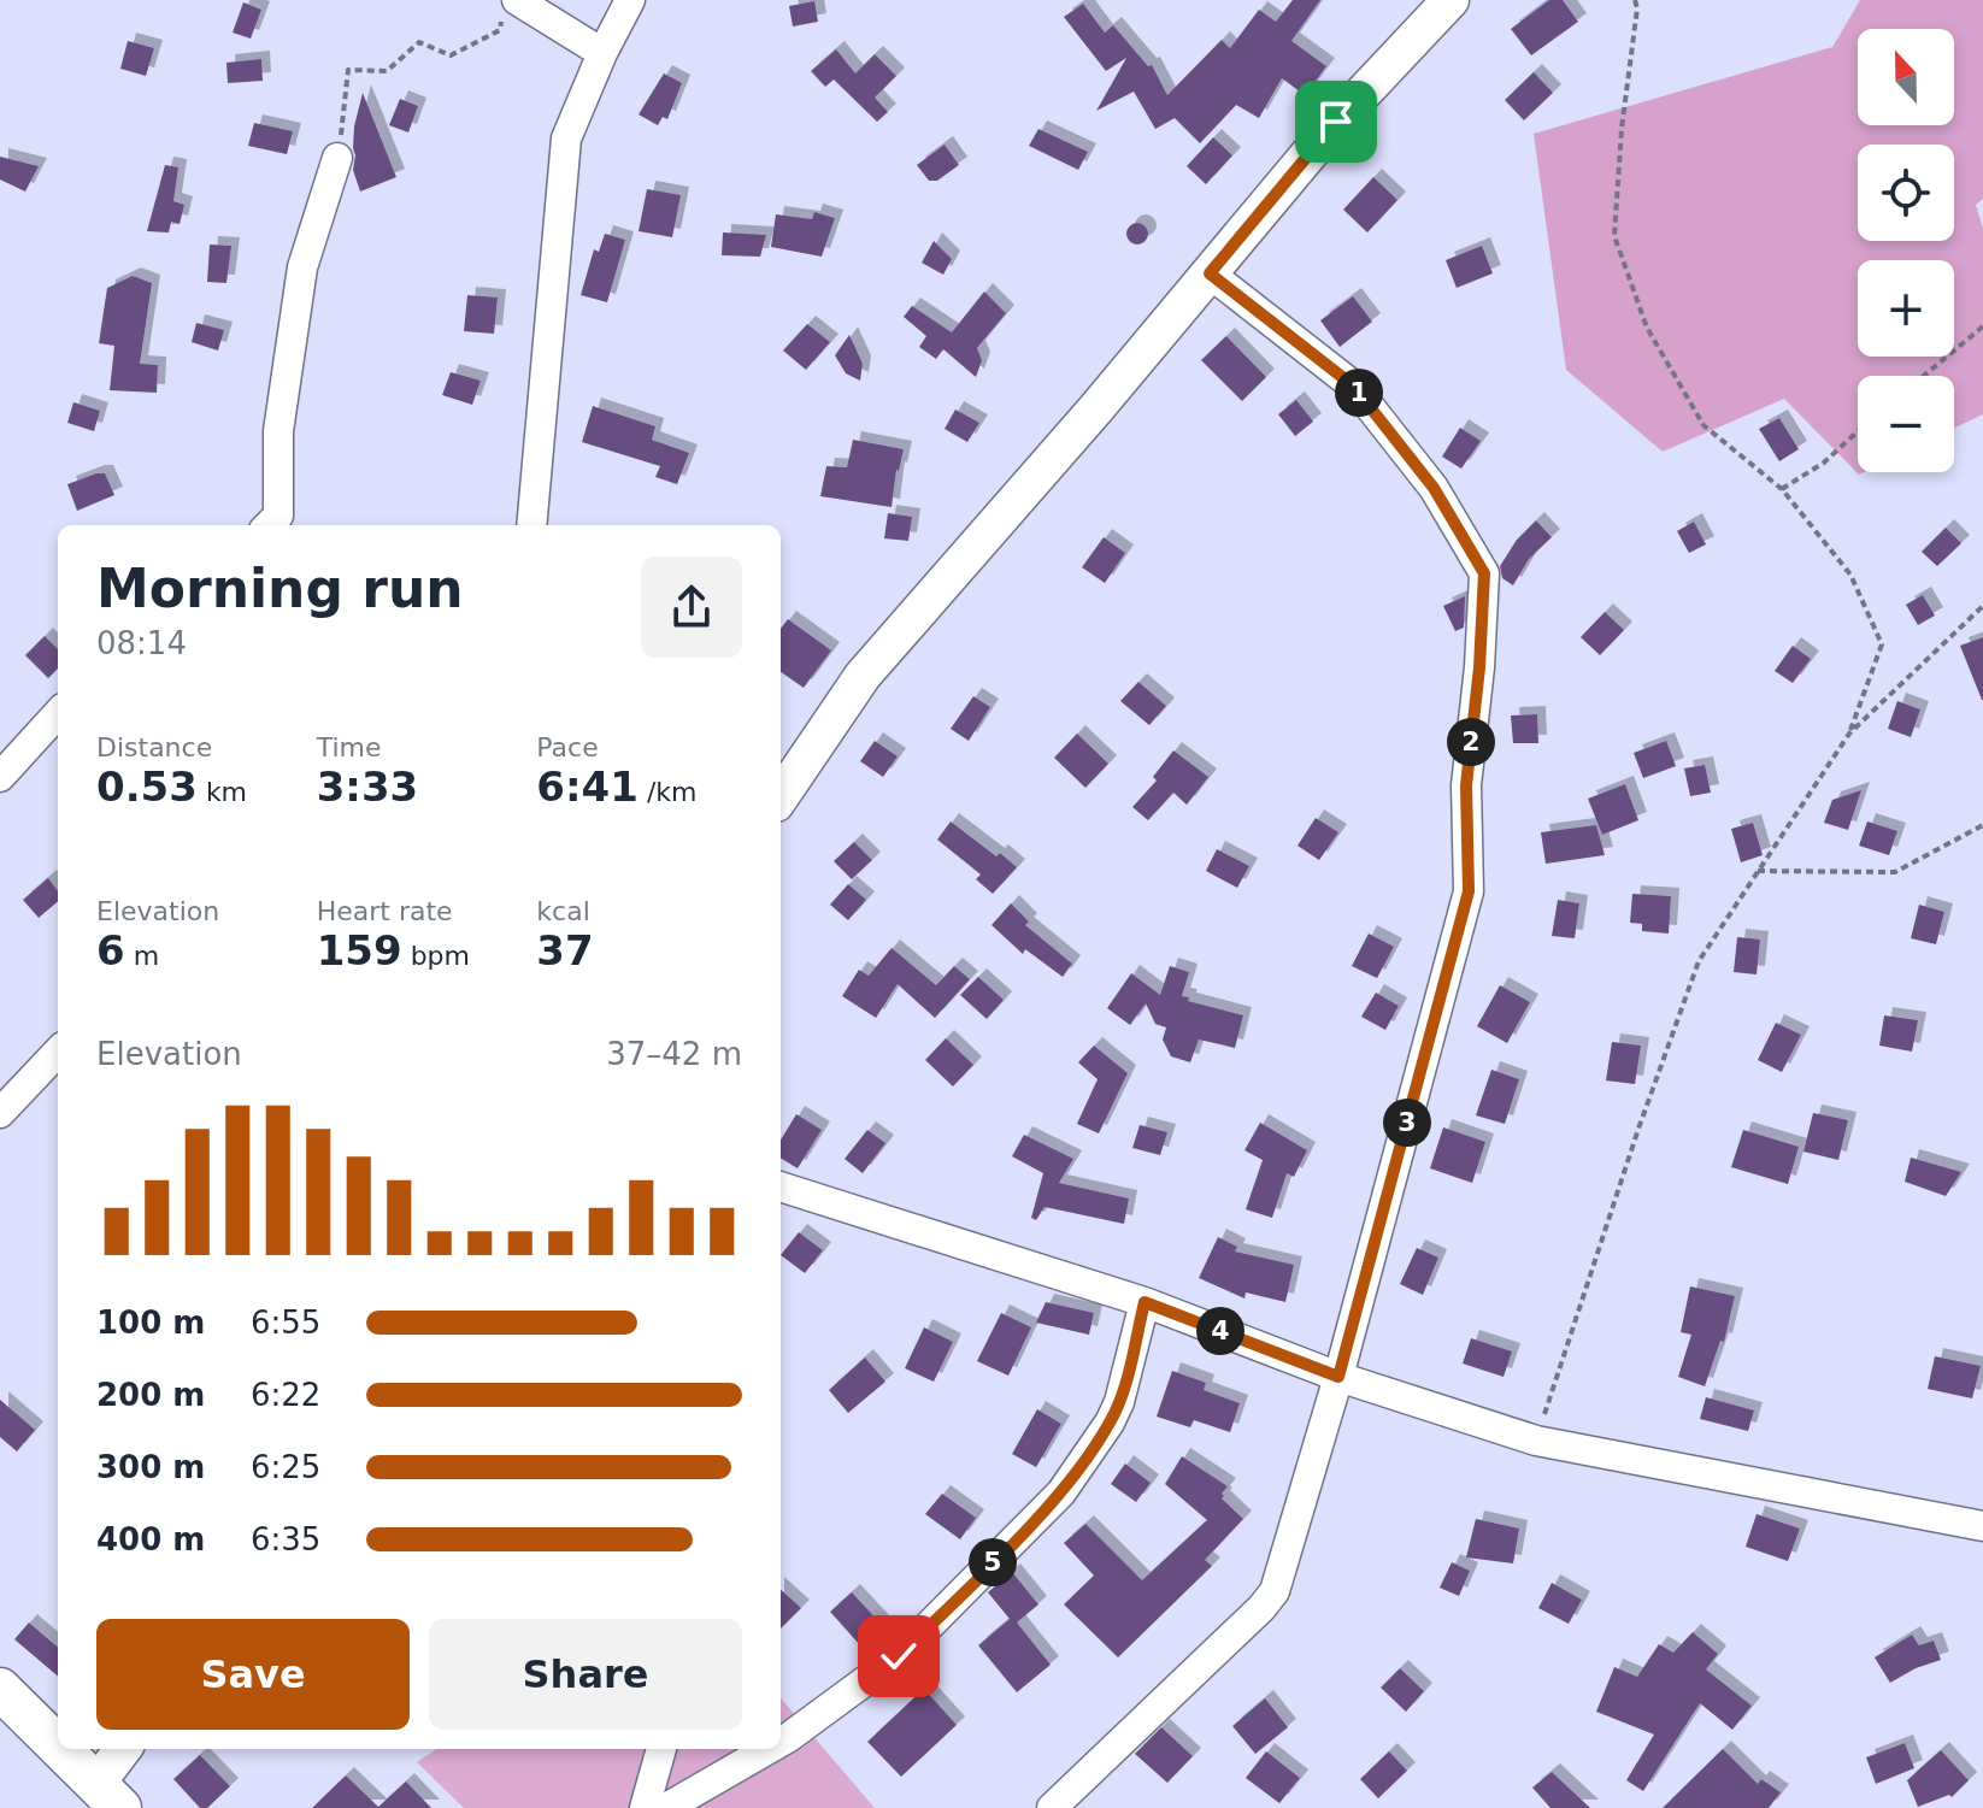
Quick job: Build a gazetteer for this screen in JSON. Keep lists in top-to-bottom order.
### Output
{
  "north": "top",
  "page": {
    "map_buttons": ["+", "−"],
    "pins": [
      "1",
      "2",
      "3",
      "4",
      "5"
    ],
    "heading": ["Morning run", "08:14"],
    "stats": [
      ["Distance", "0.53 km"],
      ["Time", "3:33"],
      ["Pace", "6:41 /km"],
      ["Elevation", "6 m"],
      ["Heart rate", "159 bpm"],
      ["kcal", "37"]
    ],
    "chart": ["Elevation", "37–42 m"],
    "list": [
      {
        "name": "100 m",
        "note": "6:55"
      },
      {
        "name": "200 m",
        "note": "6:22"
      },
      {
        "name": "300 m",
        "note": "6:25"
      },
      {
        "name": "400 m",
        "note": "6:35"
      }
    ],
    "buttons": ["Save", "Share"]
  }
}
